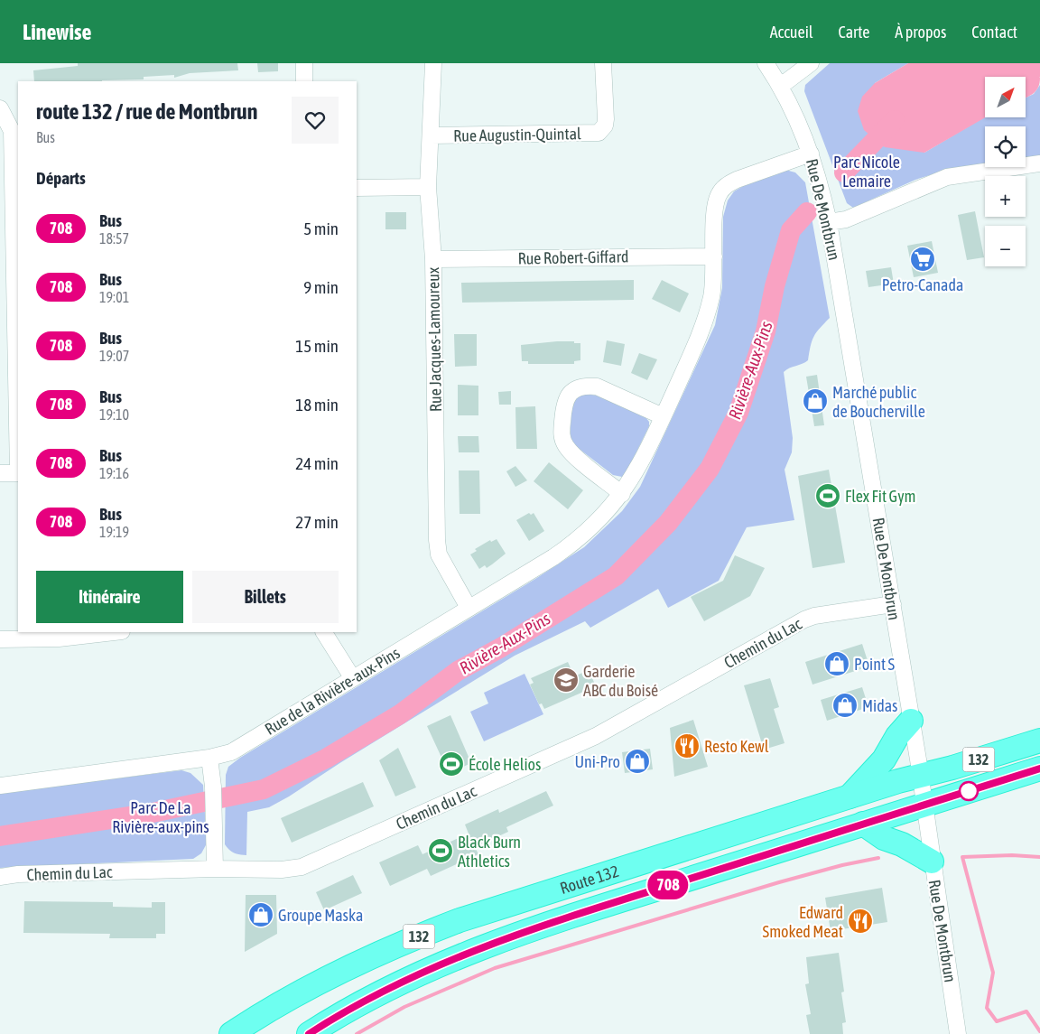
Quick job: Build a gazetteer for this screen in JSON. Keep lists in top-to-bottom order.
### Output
{
  "streets": {
    "highway": ["132", "Route 132"],
    "street": [
      "Rue Augustin-Quintal",
      "Rue De Montbrun",
      "Rue Robert-Giffard",
      "Rue Jacques-Lamoureux",
      "Chemin du Lac",
      "Rue de la Rivière-aux-Pins"
    ]
  },
  "crossings": [
    ["Rue Augustin-Quintal", "Rue Jacques-Lamoureux"],
    ["Rue De Montbrun", "Chemin du Lac"],
    ["Rue De Montbrun", "Rue de la Rivière-aux-Pins"],
    ["Rue De Montbrun", "Route 132"],
    ["Rue Robert-Giffard", "Rue Jacques-Lamoureux"],
    ["Rue Robert-Giffard", "Rue de la Rivière-aux-Pins"],
    ["Rue Jacques-Lamoureux", "Rue de la Rivière-aux-Pins"]
  ],
  "water": ["Rivière-Aux-Pins"],
  "parks": ["Parc Nicole Lemaire", "Parc De La Rivière-aux-pins"],
  "places": {
    "supermarket": ["Petro-Canada"],
    "shop": [
      "Marché public de Boucherville",
      "Point S",
      "Midas",
      "Uni-Pro",
      "Groupe Maska"
    ],
    "sports": ["Flex Fit Gym", "École Helios", "Black Burn Athletics"],
    "school or university": ["Garderie ABC du Boisé"],
    "restaurant": ["Resto Kewl", "Edward Smoked Meat"]
  },
  "lines": ["bus line 708"],
  "north": "top right",
  "page": {
    "header": "Linewise",
    "nav": [
      "Accueil",
      "Carte",
      "À propos",
      "Contact"
    ],
    "on_map": "708",
    "map_buttons": ["+", "−"],
    "heading": [
      ["route 132 / rue de Montbrun", "Bus"],
      "Départs"
    ],
    "list": [
      {
        "mark": "708",
        "name": "Bus",
        "note": "18:57",
        "value": "5 min"
      },
      {
        "mark": "708",
        "name": "Bus",
        "note": "19:01",
        "value": "9 min"
      },
      {
        "mark": "708",
        "name": "Bus",
        "note": "19:07",
        "value": "15 min"
      },
      {
        "mark": "708",
        "name": "Bus",
        "note": "19:10",
        "value": "18 min"
      },
      {
        "mark": "708",
        "name": "Bus",
        "note": "19:16",
        "value": "24 min"
      },
      {
        "mark": "708",
        "name": "Bus",
        "note": "19:19",
        "value": "27 min"
      }
    ],
    "buttons": ["Itinéraire", "Billets"]
  }
}
